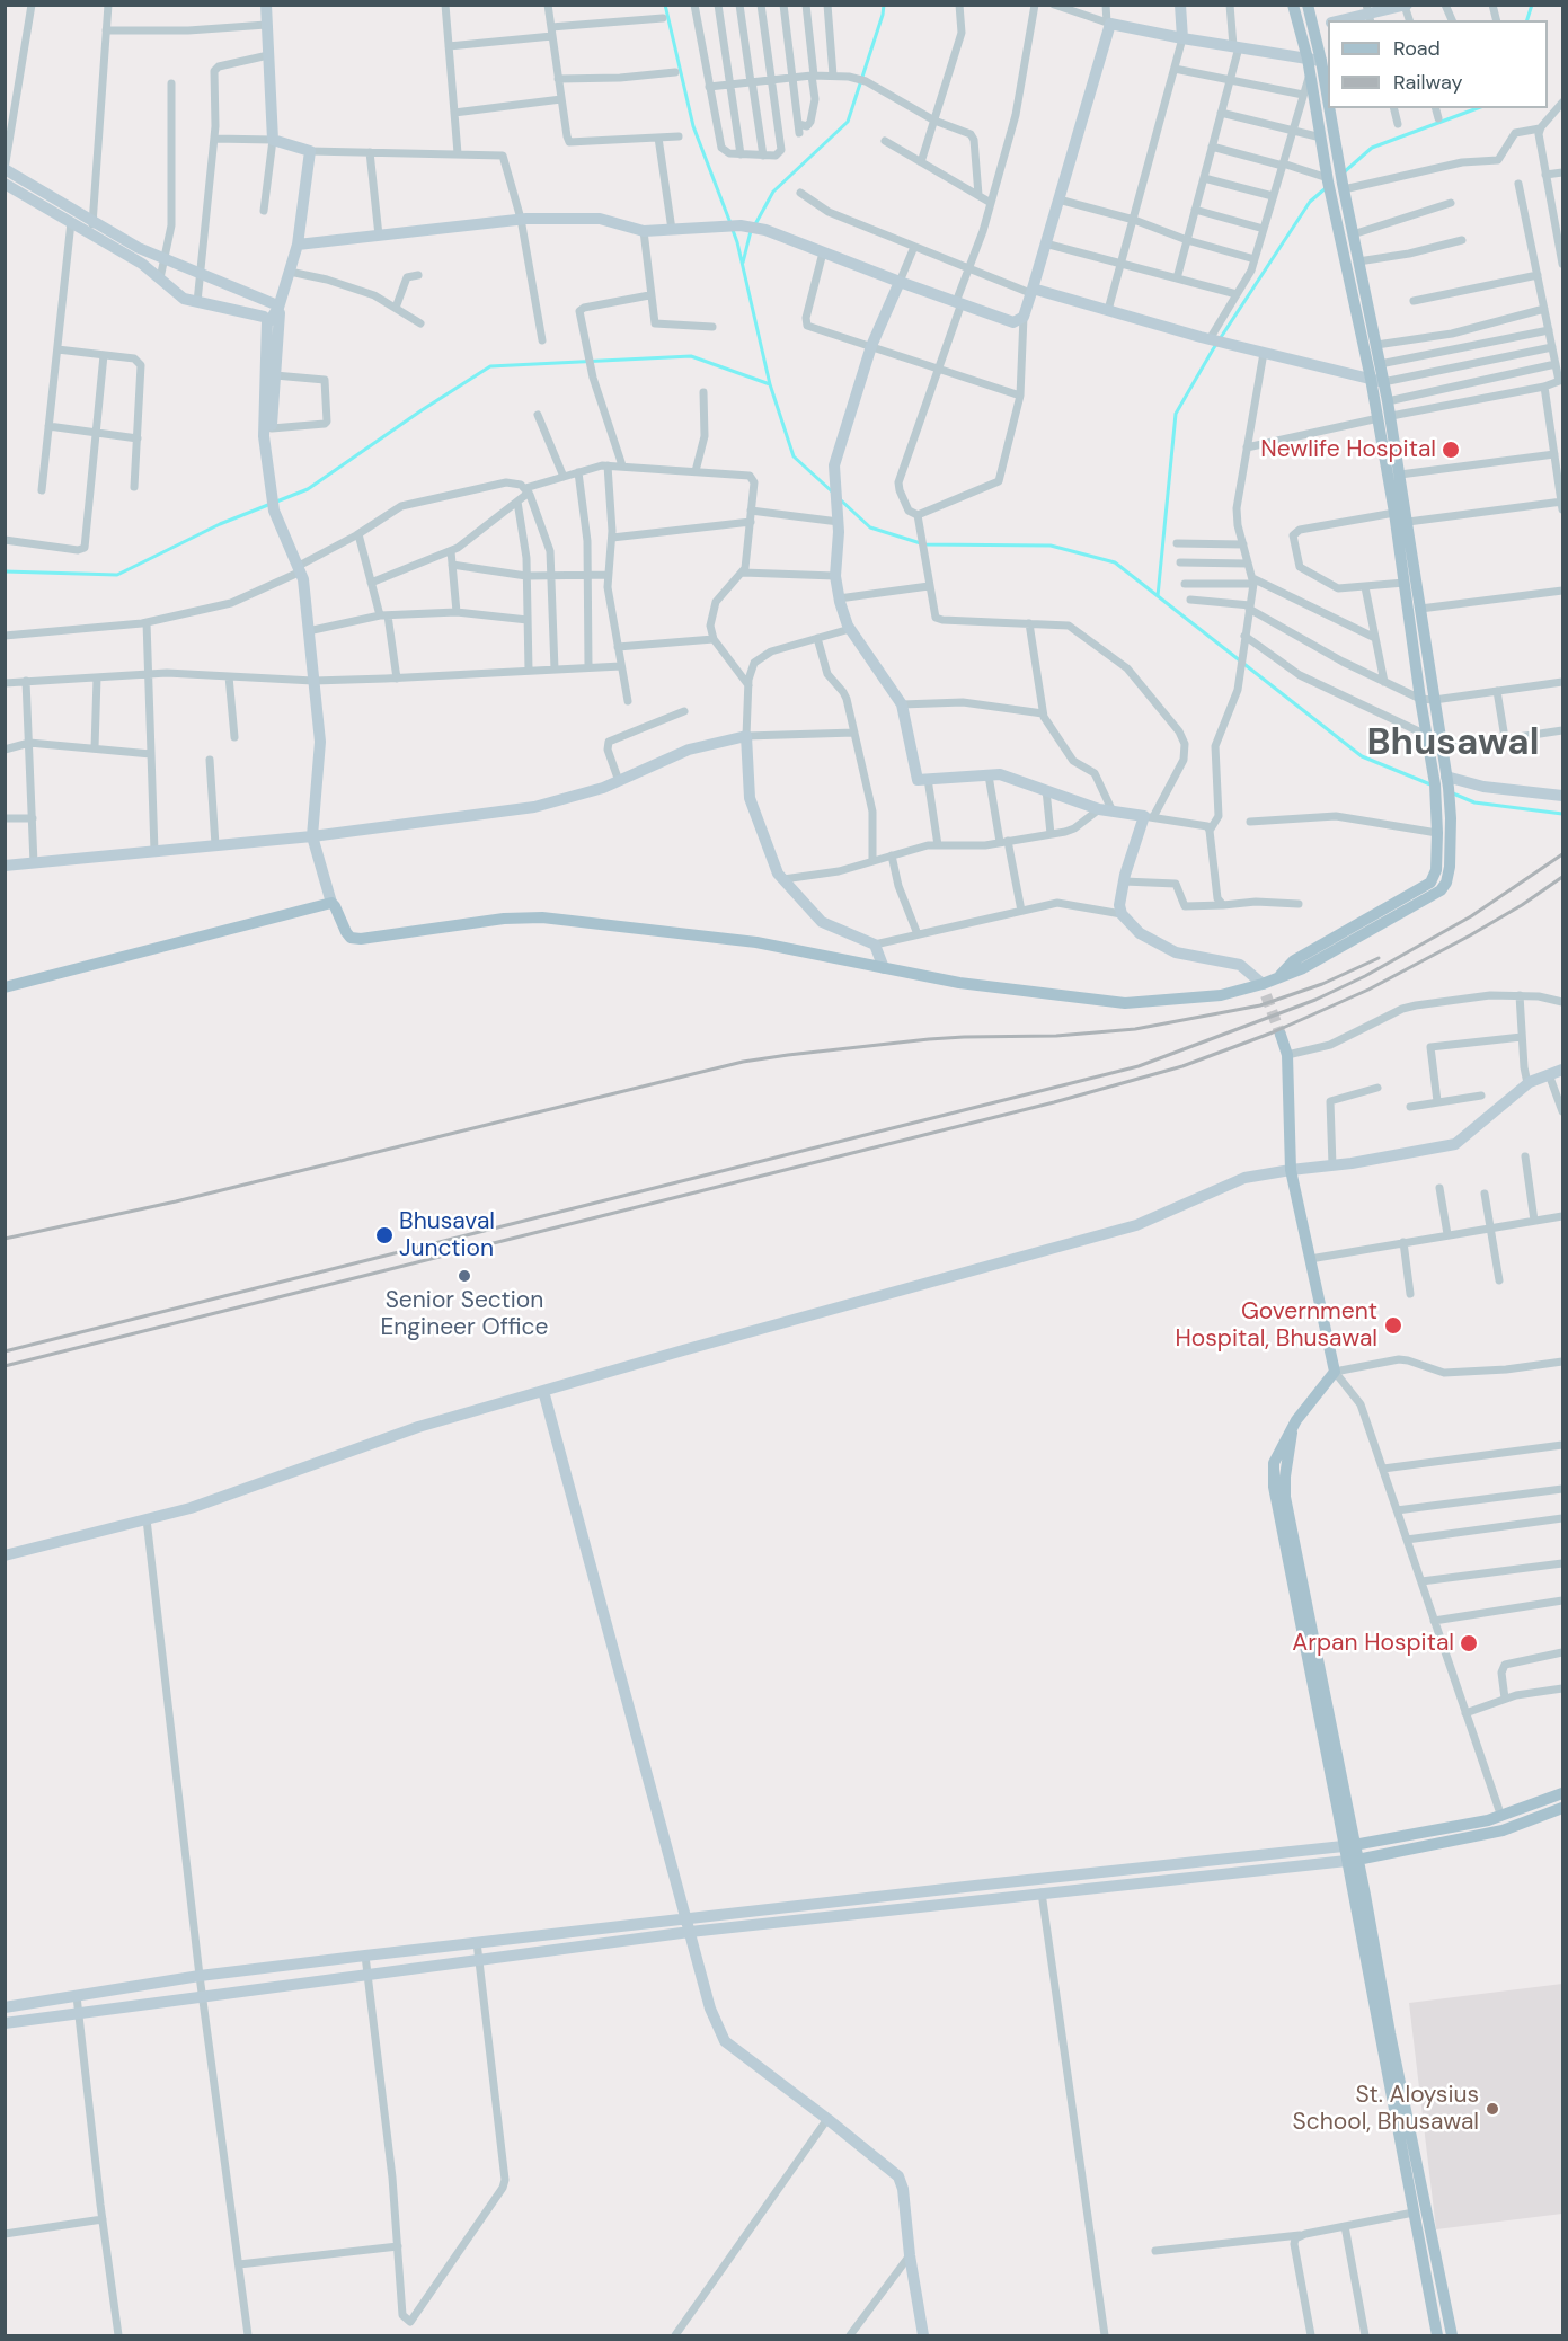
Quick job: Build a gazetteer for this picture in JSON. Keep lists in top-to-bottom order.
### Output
{
  "districts": ["Bhusawal"],
  "places": [
    "Newlife Hospital",
    "Bhusaval Junction",
    "Senior Section Engineer Office",
    "Government Hospital, Bhusawal",
    "Arpan Hospital",
    "St. Aloysius School, Bhusawal"
  ],
  "legend": ["Road", "Railway"]
}
